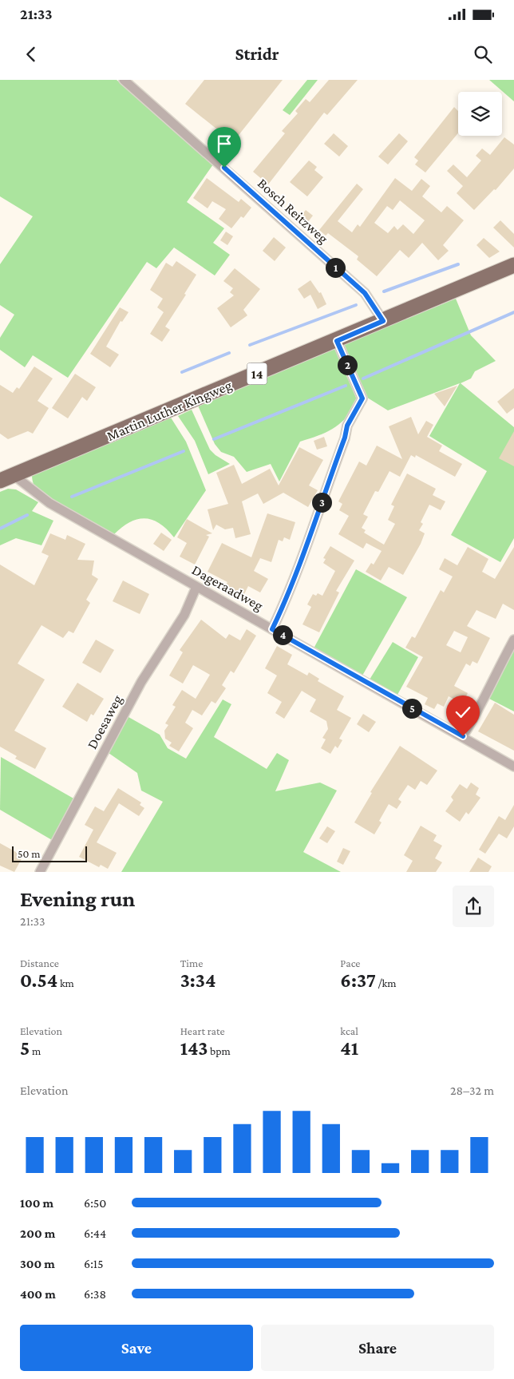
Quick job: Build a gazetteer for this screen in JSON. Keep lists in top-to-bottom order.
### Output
{
  "streets": {
    "main road": ["14", "Martin Luther Kingweg"],
    "street": ["Bosch Reitzweg", "Dageraadweg", "Doesaweg"]
  },
  "crossings": [
    ["Bosch Reitzweg", "Martin Luther Kingweg"],
    ["Martin Luther Kingweg", "Dageraadweg"],
    ["Dageraadweg", "Doesaweg"]
  ],
  "scale_bar": "50 m",
  "page": {
    "status": "21:33",
    "header": "Stridr",
    "pins": [
      "1",
      "2",
      "3",
      "4",
      "5"
    ],
    "scale": "50 m",
    "heading": ["Evening run", "21:33"],
    "stats": [
      ["Distance", "0.54 km"],
      ["Time", "3:34"],
      ["Pace", "6:37 /km"],
      ["Elevation", "5 m"],
      ["Heart rate", "143 bpm"],
      ["kcal", "41"]
    ],
    "chart": ["Elevation", "28–32 m"],
    "list": [
      {
        "name": "100 m",
        "note": "6:50"
      },
      {
        "name": "200 m",
        "note": "6:44"
      },
      {
        "name": "300 m",
        "note": "6:15"
      },
      {
        "name": "400 m",
        "note": "6:38"
      }
    ],
    "buttons": ["Save", "Share"]
  }
}
